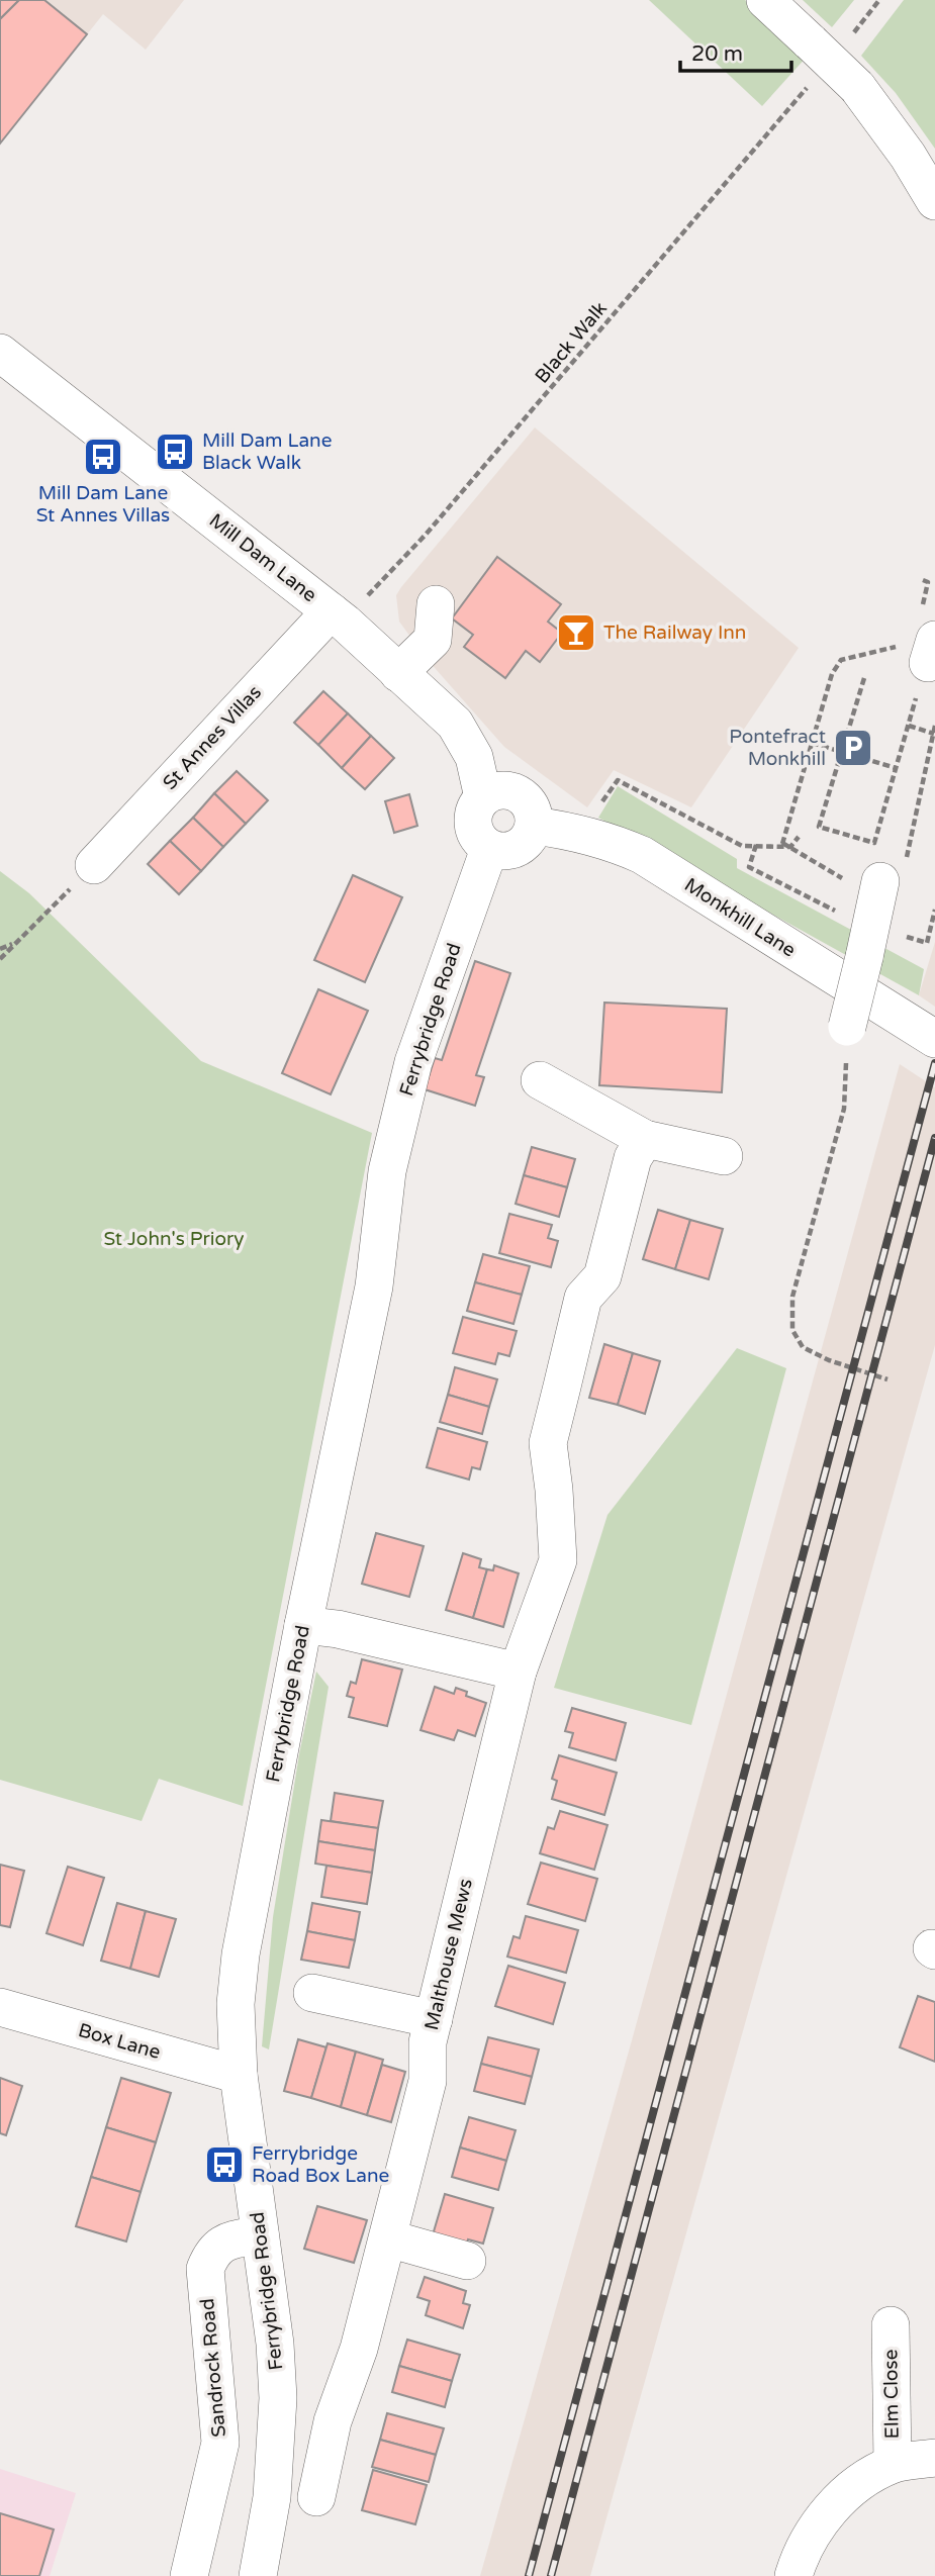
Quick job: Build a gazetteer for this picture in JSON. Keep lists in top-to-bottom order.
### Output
{
  "streets": {
    "street": [
      "Mill Dam Lane",
      "St Annes Villas",
      "Monkhill Lane",
      "Ferrybridge Road",
      "Malthouse Mews",
      "Box Lane",
      "Sandrock Road",
      "Elm Close"
    ],
    "path": ["Black Walk"]
  },
  "crossings": [
    ["Black Walk", "Mill Dam Lane"],
    ["Black Walk", "St Annes Villas"],
    ["Mill Dam Lane", "St Annes Villas"],
    ["Mill Dam Lane", "Monkhill Lane"],
    ["Mill Dam Lane", "Ferrybridge Road"],
    ["Monkhill Lane", "Ferrybridge Road"],
    ["Ferrybridge Road", "Box Lane"],
    ["Ferrybridge Road", "Sandrock Road"]
  ],
  "parks": ["St John's Priory"],
  "places": {
    "bus stop": ["Mill Dam Lane Black Walk", "Mill Dam Lane St Annes Villas", "Ferrybridge Road Box Lane"],
    "bar": ["The Railway Inn"],
    "parking": ["Pontefract Monkhill"]
  },
  "scale_bar": "20 m"
}
